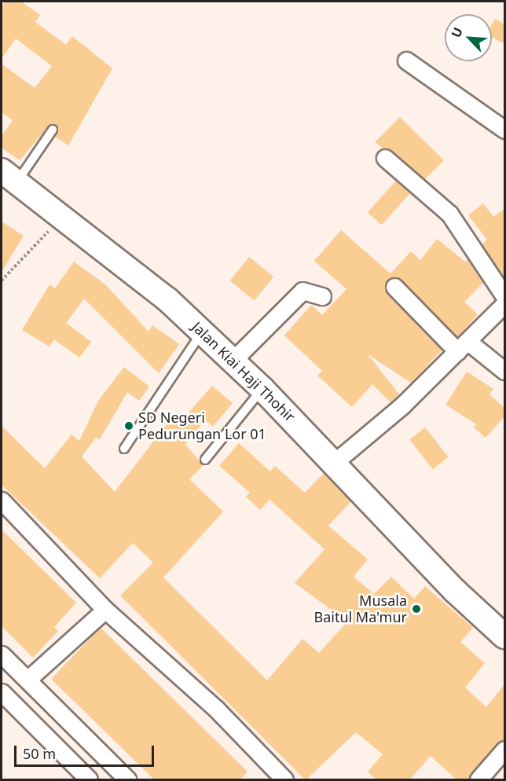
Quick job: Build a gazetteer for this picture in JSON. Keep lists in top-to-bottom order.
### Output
{
  "streets": {
    "street": ["Jalan Kiai Haji Thohir"]
  },
  "places": ["SD Negeri Pedurungan Lor 01", "Musala Baitul Ma'mur"],
  "scale_bar": "50 m",
  "north": "top left"
}
